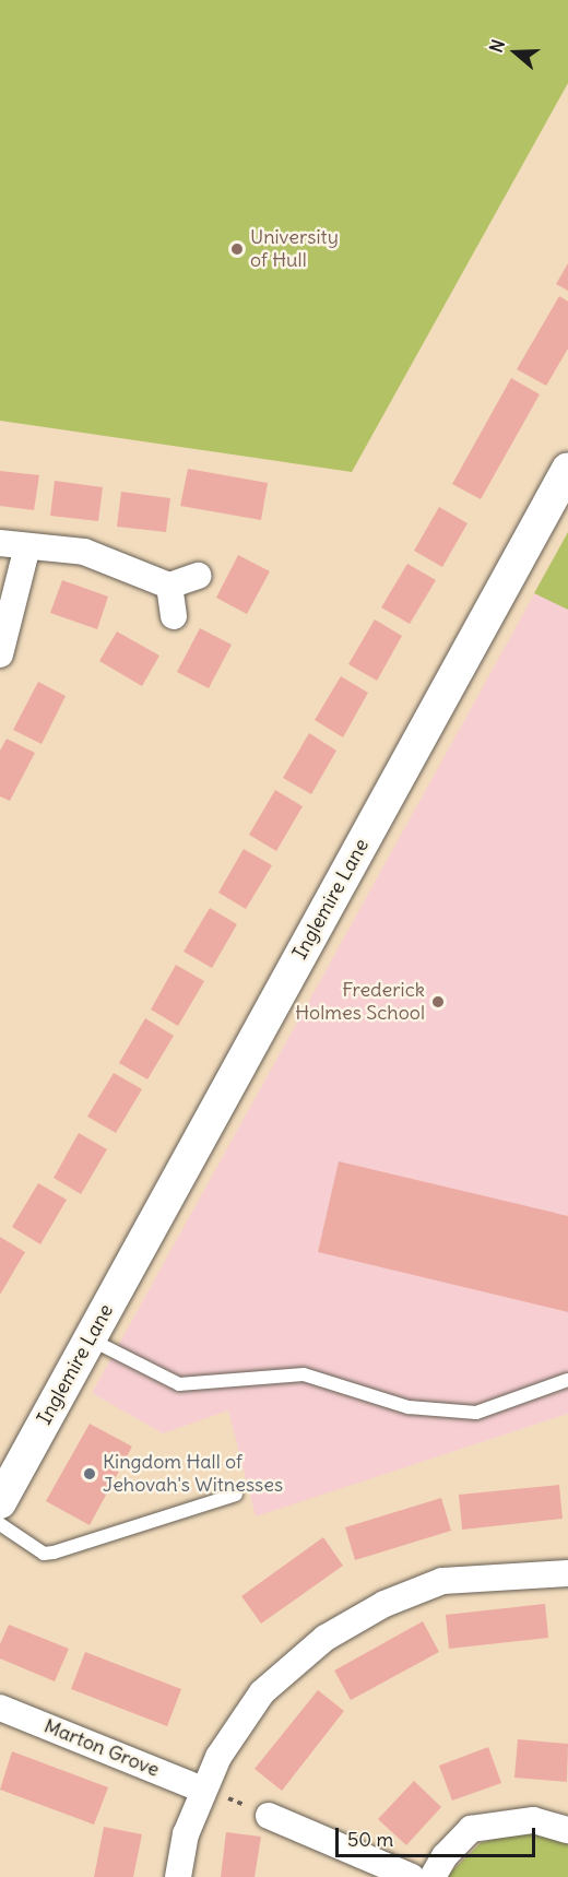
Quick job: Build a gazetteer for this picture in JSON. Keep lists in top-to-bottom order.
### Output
{
  "streets": {
    "street": ["Inglemire Lane", "Marton Grove"]
  },
  "places": ["University of Hull", "Frederick Holmes School", "Kingdom Hall of Jehovah's Witnesses"],
  "scale_bar": "50 m",
  "north": "left"
}
